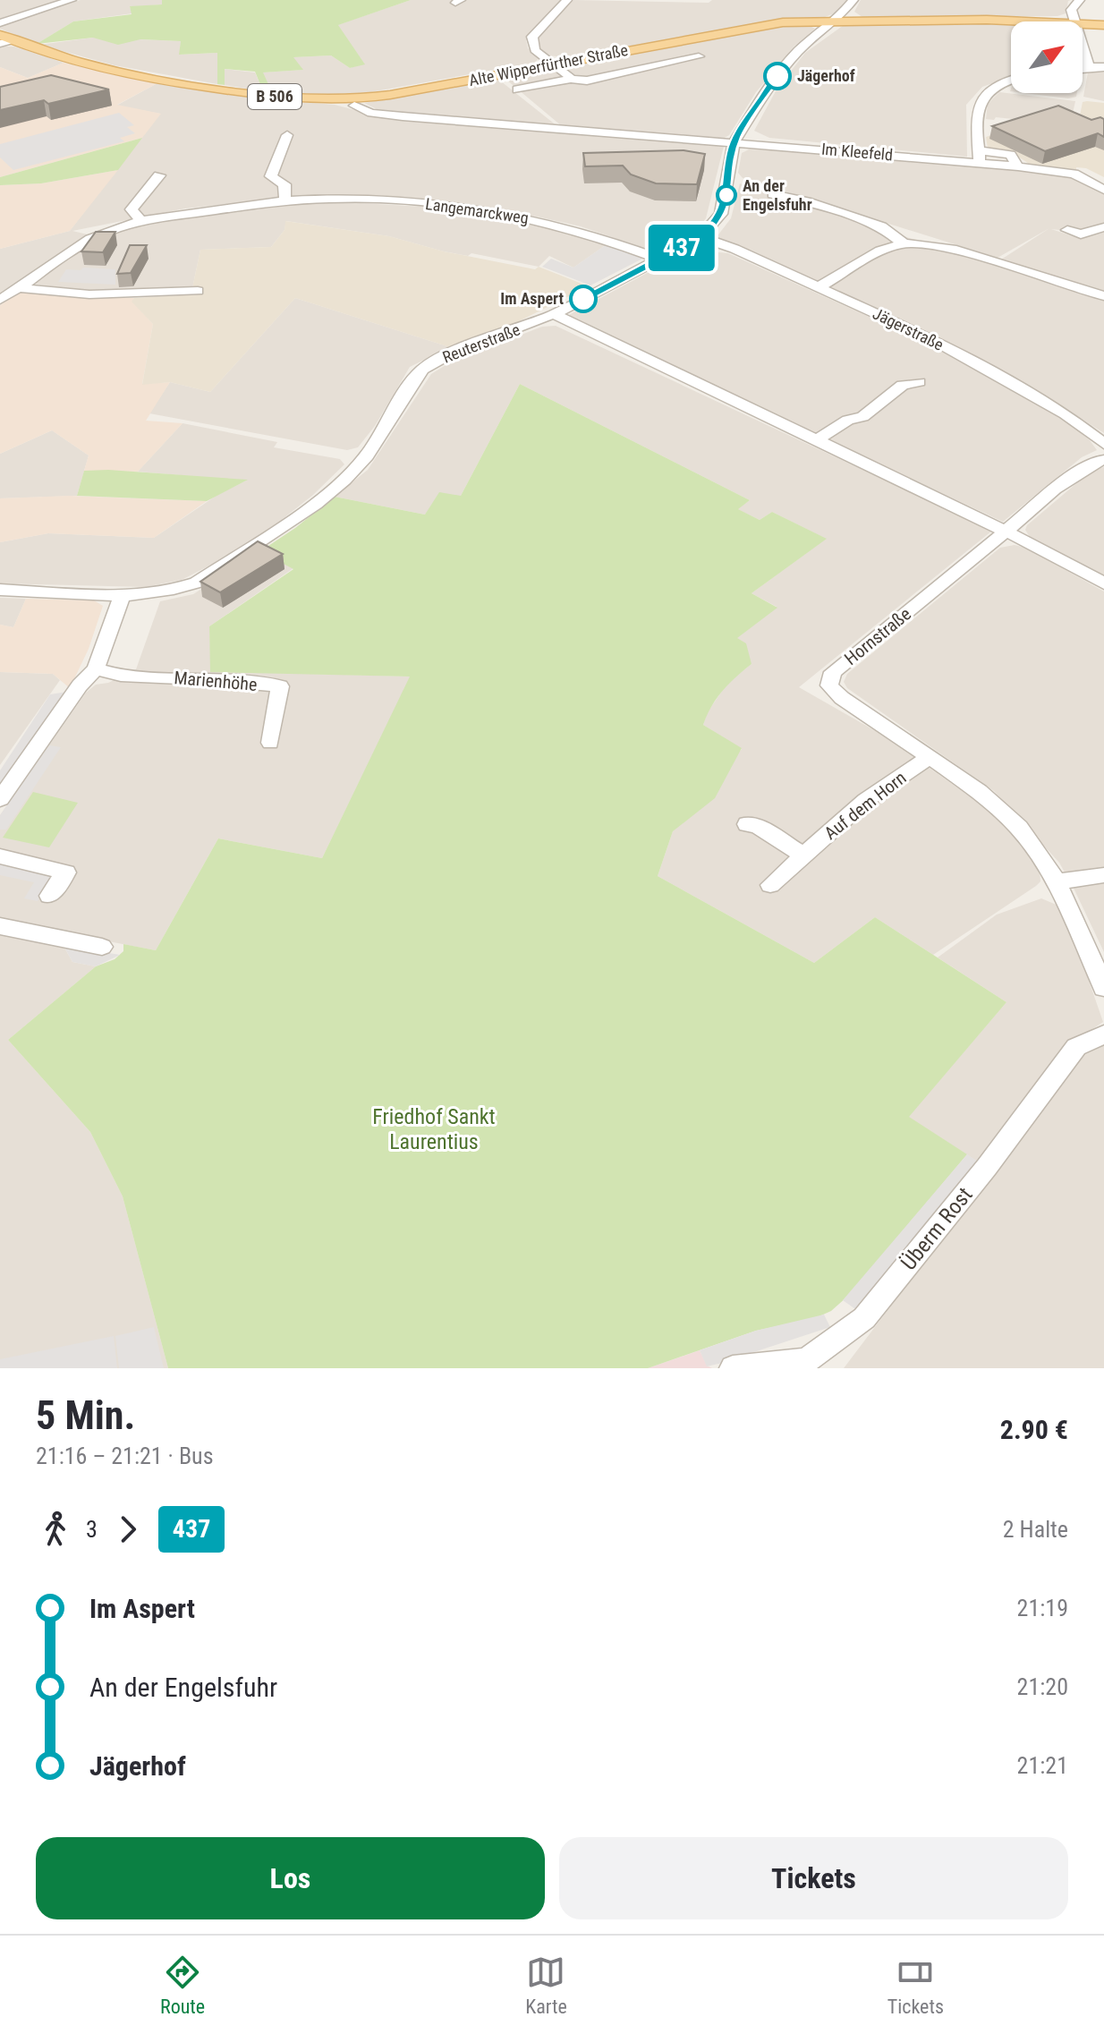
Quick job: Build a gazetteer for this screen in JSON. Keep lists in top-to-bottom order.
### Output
{
  "streets": {
    "main road": ["Alte Wipperfürther Straße", "B 506"],
    "street": [
      "Im Kleefeld",
      "Langemarckweg",
      "Jägerstraße",
      "Reuterstraße",
      "Hornstraße",
      "Marienhöhe",
      "Auf dem Horn",
      "Überm Rost"
    ]
  },
  "crossings": [
    ["Alte Wipperfürther Straße", "Reuterstraße"],
    ["Im Kleefeld", "Reuterstraße"],
    ["Langemarckweg", "Reuterstraße"],
    ["Jägerstraße", "Reuterstraße"],
    ["Hornstraße", "Auf dem Horn"]
  ],
  "parks": ["Friedhof Sankt Laurentius"],
  "places": ["Jägerhof", "An der Engelsfuhr", "Im Aspert"],
  "lines": ["bus line 437"],
  "north": "top right",
  "page": {
    "on_map": "437",
    "heading": ["5 Min.", "21:16 – 21:21 · Bus", "2.90 €"],
    "legs": ["3", "437", "2 Halte"],
    "list": [
      {
        "name": "Im Aspert",
        "value": "21:19"
      },
      {
        "name": "An der Engelsfuhr",
        "value": "21:20"
      },
      {
        "name": "Jägerhof",
        "value": "21:21"
      }
    ],
    "buttons": ["Los", "Tickets"],
    "tabs": ["Route", "Karte", "Tickets"]
  }
}
